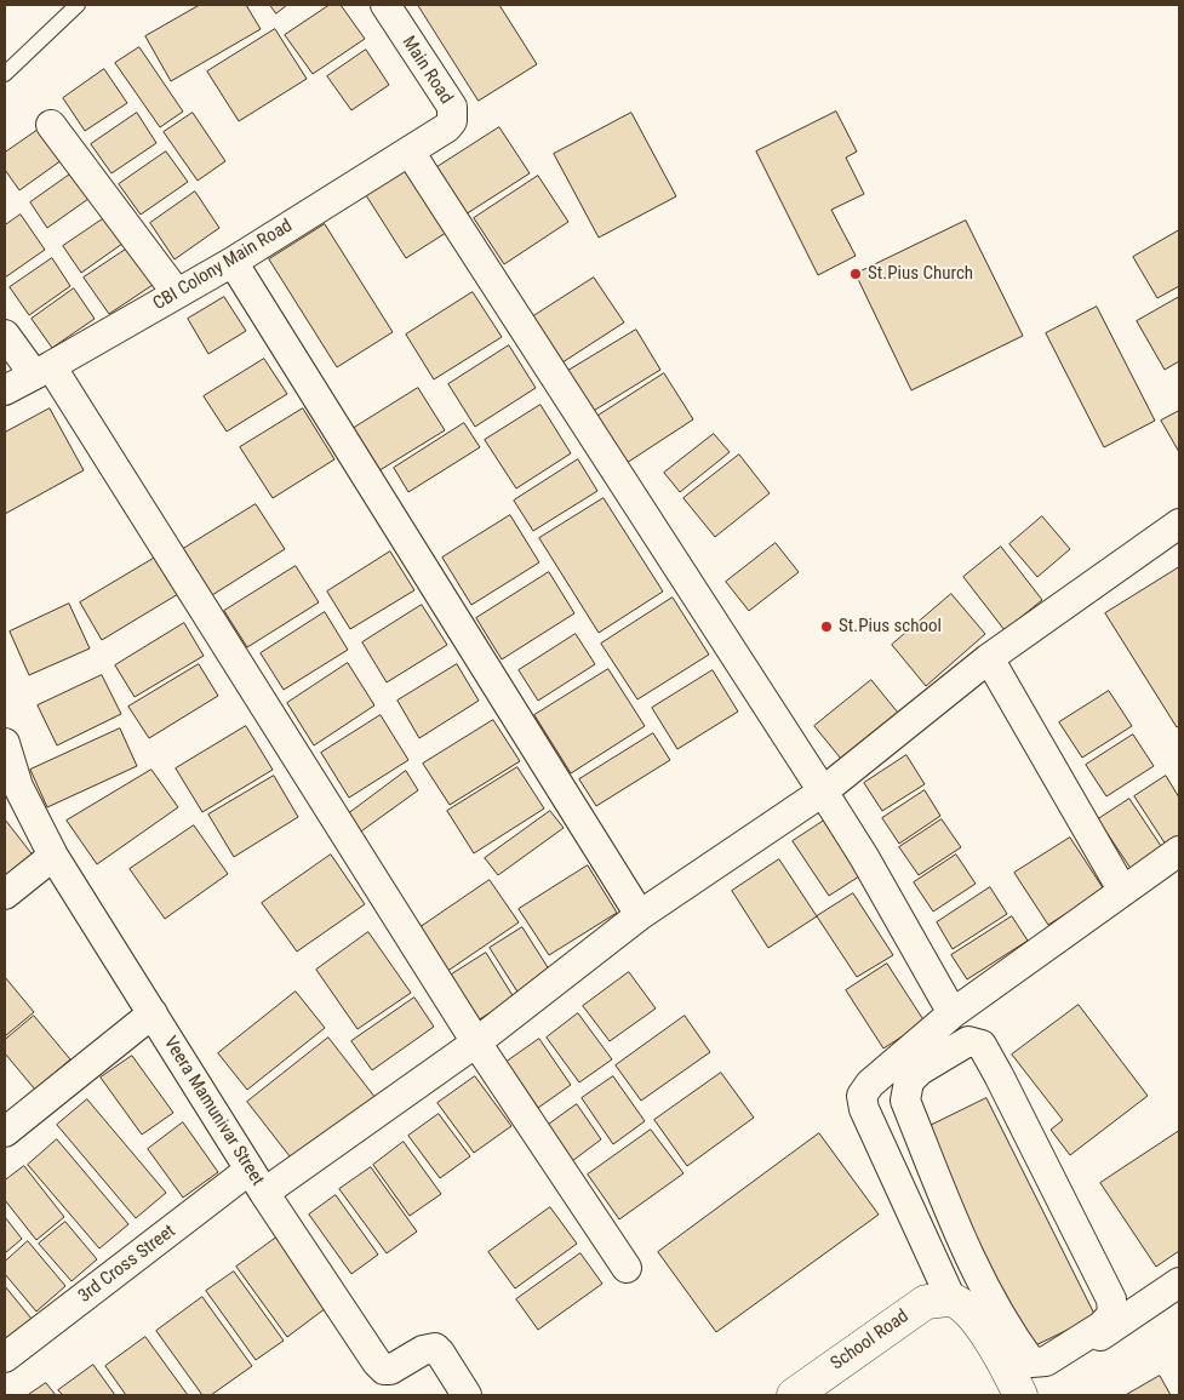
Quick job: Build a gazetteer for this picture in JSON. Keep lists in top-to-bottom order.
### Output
{
  "streets": {
    "street": [
      "Main Road",
      "CBI Colony Main Road",
      "Veera Mamunivar Street",
      "3rd Cross Street",
      "School Road"
    ]
  },
  "crossings": [
    ["Main Road", "CBI Colony Main Road"],
    ["Veera Mamunivar Street", "3rd Cross Street"]
  ],
  "places": ["St.Pius Church", "St.Pius school"]
}
